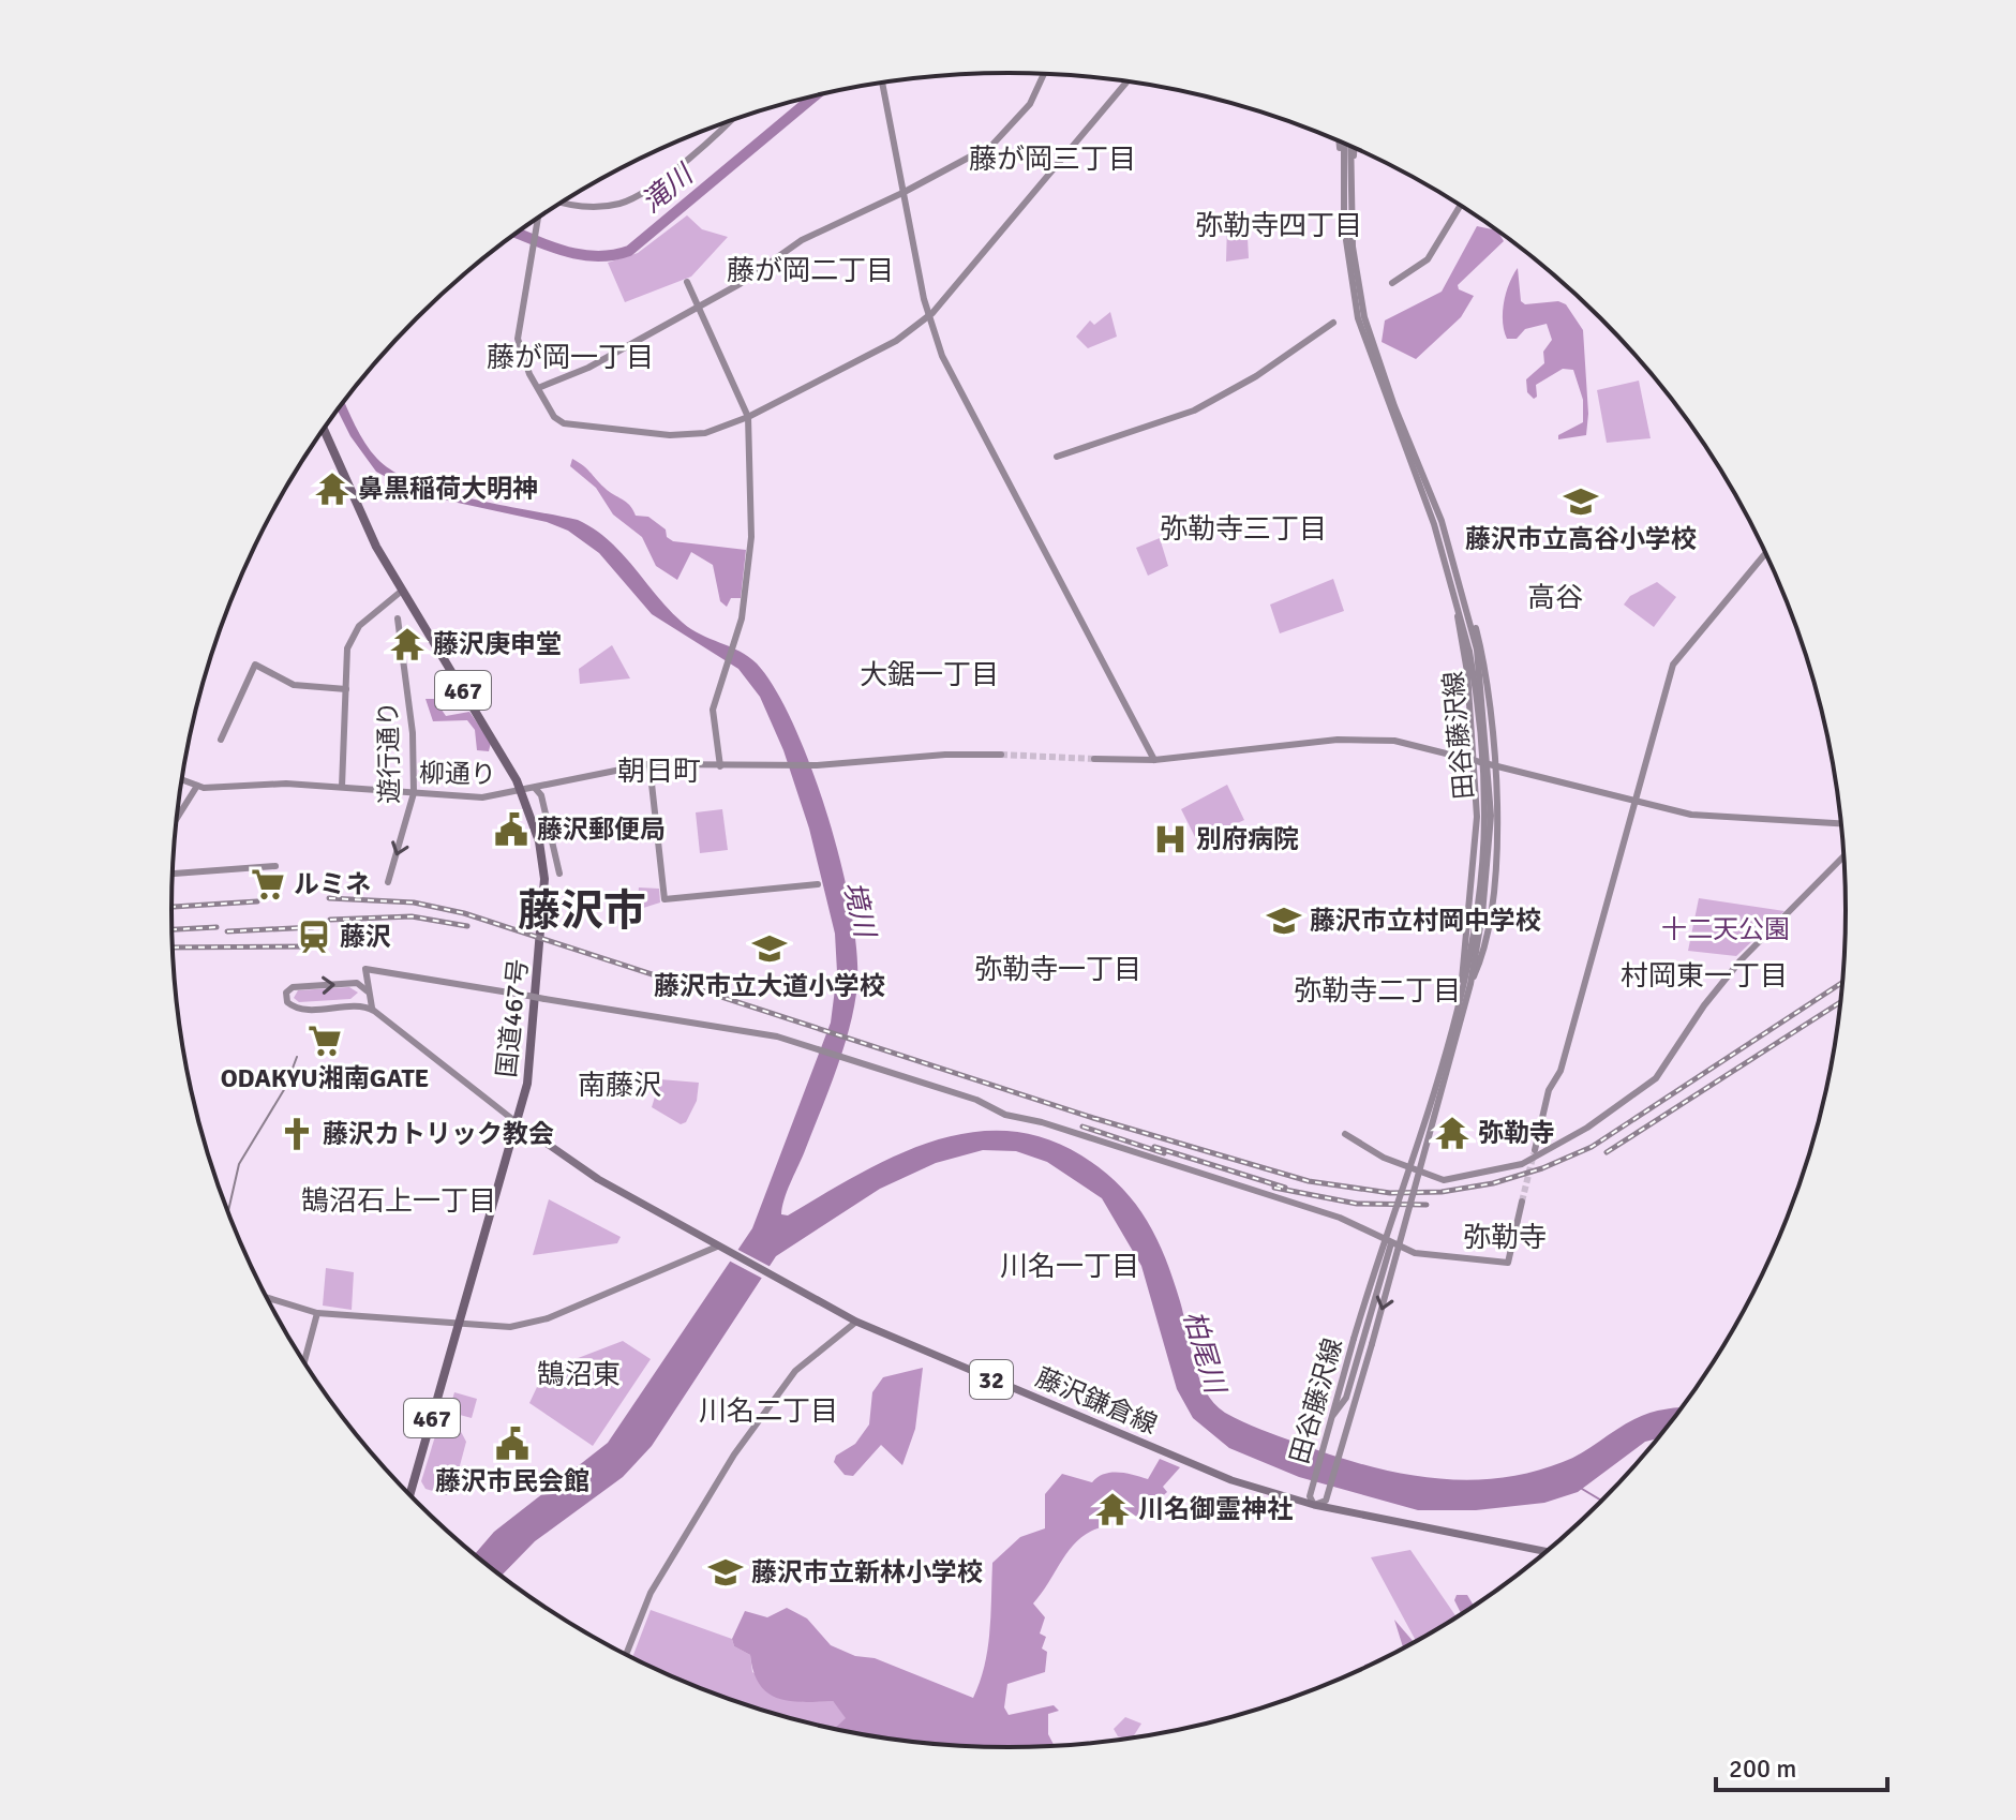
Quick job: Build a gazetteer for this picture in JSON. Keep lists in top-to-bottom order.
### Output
{
  "streets": {
    "highway": ["467", "国道467号"],
    "main road": ["32", "藤沢鎌倉線"],
    "street": ["田谷藤沢線", "遊行通り", "柳通り"]
  },
  "crossings": [
    ["田谷藤沢線", "藤沢鎌倉線"],
    ["遊行通り", "柳通り"],
    ["柳通り", "国道467号"],
    ["国道467号", "藤沢鎌倉線"]
  ],
  "districts": [
    "藤が岡三丁目",
    "弥勒寺四丁目",
    "藤が岡二丁目",
    "藤が岡一丁目",
    "弥勒寺三丁目",
    "高谷",
    "大鋸一丁目",
    "朝日町",
    "藤沢市",
    "弥勒寺一丁目",
    "村岡東一丁目",
    "弥勒寺二丁目",
    "南藤沢",
    "鵠沼石上一丁目",
    "弥勒寺",
    "川名一丁目",
    "鵠沼東",
    "川名二丁目"
  ],
  "water": ["滝川", "境川", "柏尾川"],
  "parks": ["十二天公園"],
  "places": {
    "temple": [
      "鼻黒稲荷大明神",
      "藤沢庚申堂",
      "弥勒寺",
      "川名御霊神社"
    ],
    "school or university": [
      "藤沢市立高谷小学校",
      "藤沢市立村岡中学校",
      "藤沢市立大道小学校",
      "藤沢市立新林小学校"
    ],
    "public building": ["藤沢郵便局", "藤沢市民会館"],
    "hospital": ["別府病院"],
    "supermarket": ["ルミネ", "ODAKYU湘南GATE"],
    "station": ["藤沢"],
    "church": ["藤沢カトリック教会"]
  },
  "scale_bar": "200 m"
}
